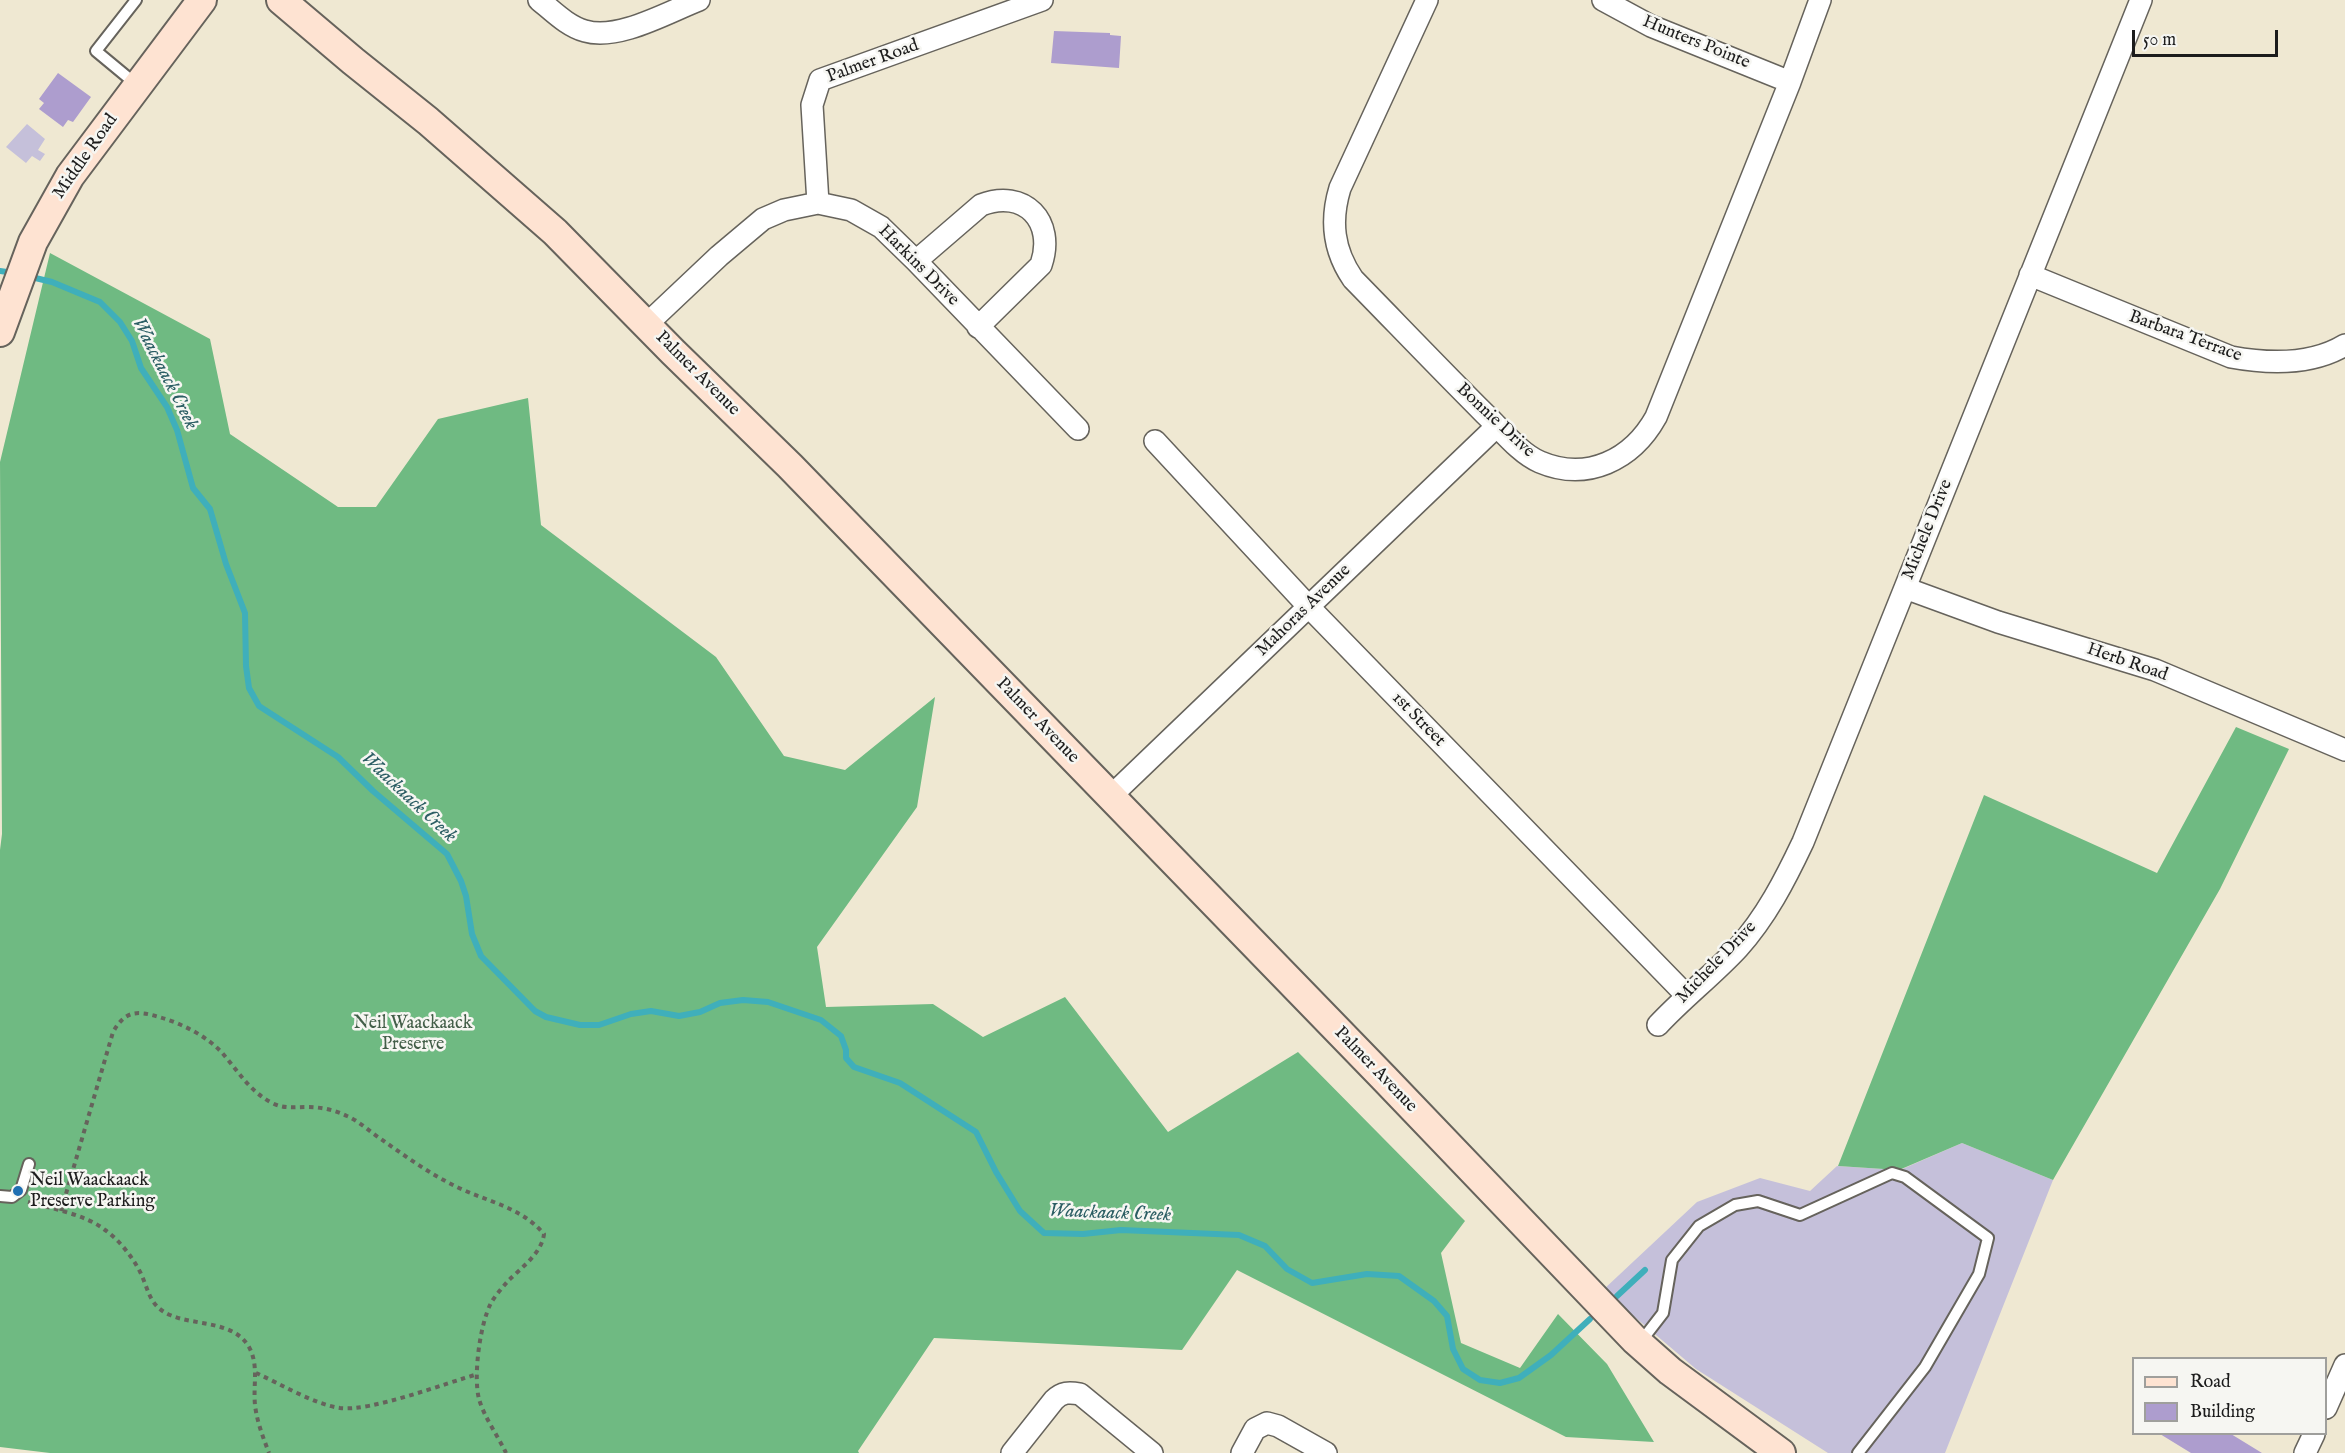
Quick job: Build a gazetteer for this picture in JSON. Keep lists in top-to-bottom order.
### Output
{
  "streets": {
    "street": [
      "Hunters Pointe",
      "Palmer Road",
      "Middle Road",
      "Harkins Drive",
      "Barbara Terrace",
      "Palmer Avenue",
      "Bonnie Drive",
      "Michele Drive",
      "Mahoras Avenue",
      "Herb Road",
      "1st Street"
    ]
  },
  "crossings": [
    ["Hunters Pointe", "Bonnie Drive"],
    ["Palmer Road", "Harkins Drive"],
    ["Harkins Drive", "Palmer Avenue"],
    ["Barbara Terrace", "Michele Drive"],
    ["Palmer Avenue", "Mahoras Avenue"],
    ["Bonnie Drive", "Mahoras Avenue"],
    ["Michele Drive", "Herb Road"],
    ["Michele Drive", "1st Street"],
    ["Mahoras Avenue", "1st Street"]
  ],
  "water": ["Waackaack Creek"],
  "parks": ["Neil Waackaack Preserve"],
  "places": ["Neil Waackaack Preserve Parking"],
  "legend": ["Road", "Building"],
  "scale_bar": "50 m"
}
